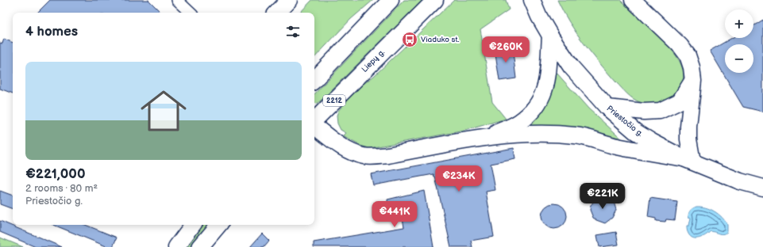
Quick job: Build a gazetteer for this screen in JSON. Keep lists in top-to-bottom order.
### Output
{
  "streets": {
    "main road": ["Liepų g.", "2212", "Priestočio g."]
  },
  "places": {
    "bus stop": ["Viaduko st."]
  },
  "page": {
    "map_buttons": ["+", "−"],
    "heading": "4 homes",
    "price": [
      "€260K",
      "€234K",
      "€221K",
      "€441K"
    ],
    "list": [
      {
        "name": "€221,000",
        "note": "2 rooms · 80 m² · Priestočio g."
      }
    ]
  }
}
